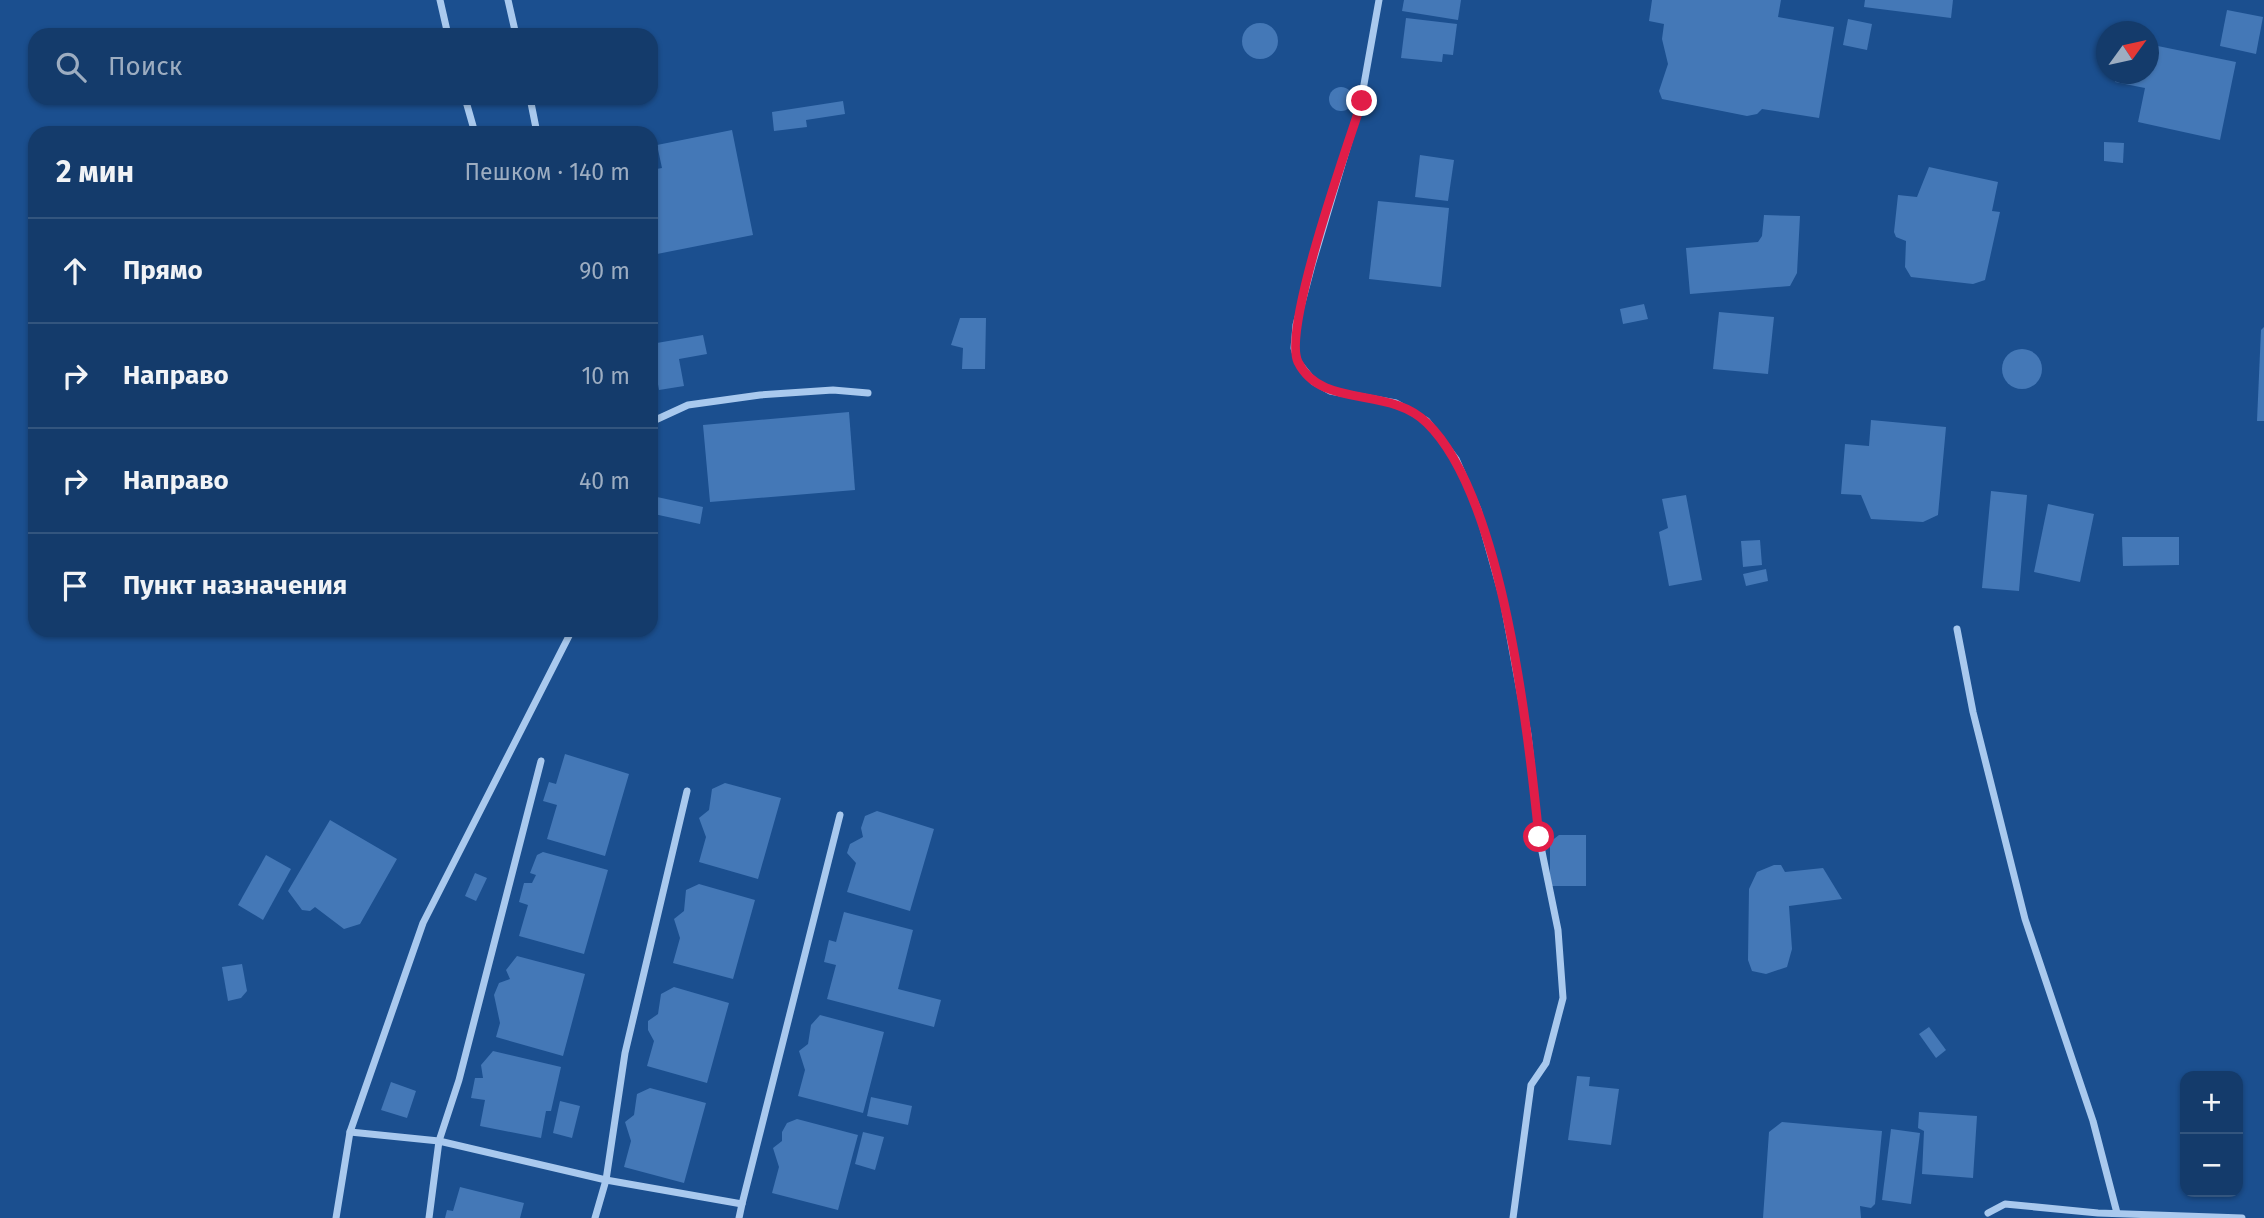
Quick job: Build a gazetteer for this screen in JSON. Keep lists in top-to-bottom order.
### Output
{
  "north": "top right",
  "page": {
    "search": "Поиск",
    "heading": ["2 мин", "Пешком · 140 m"],
    "list": [
      ["Прямо", "90 m"],
      ["Направо", "10 m"],
      ["Направо", "40 m"],
      "Пункт назначения"
    ],
    "map_buttons": ["+", "−"]
  }
}
